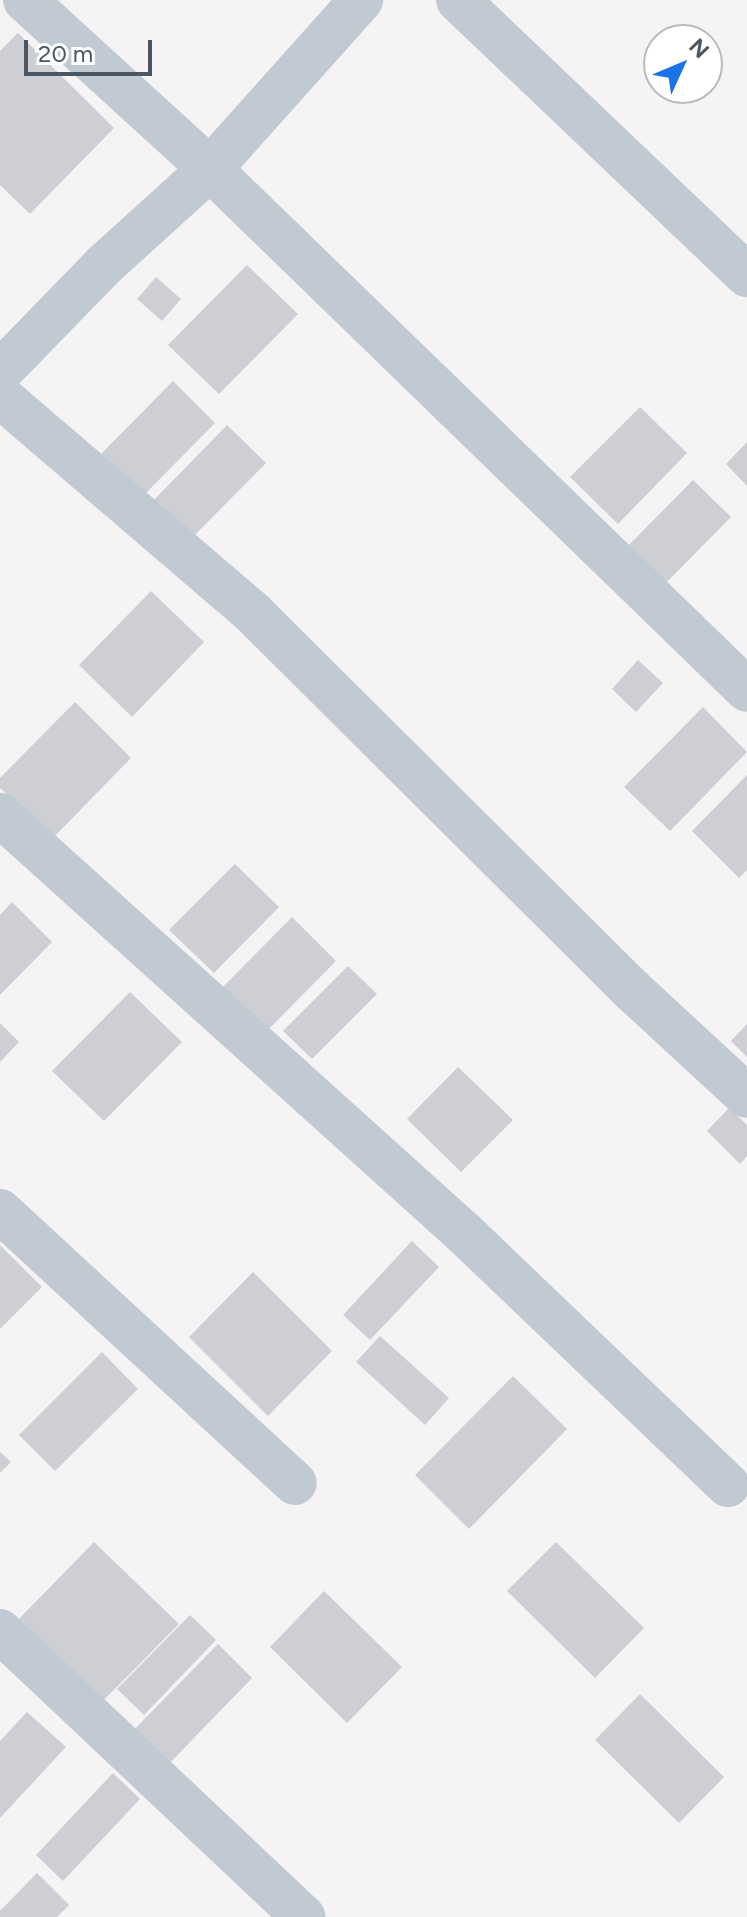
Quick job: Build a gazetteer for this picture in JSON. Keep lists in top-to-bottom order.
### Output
{
  "scale_bar": "20 m",
  "north": "top right"
}
